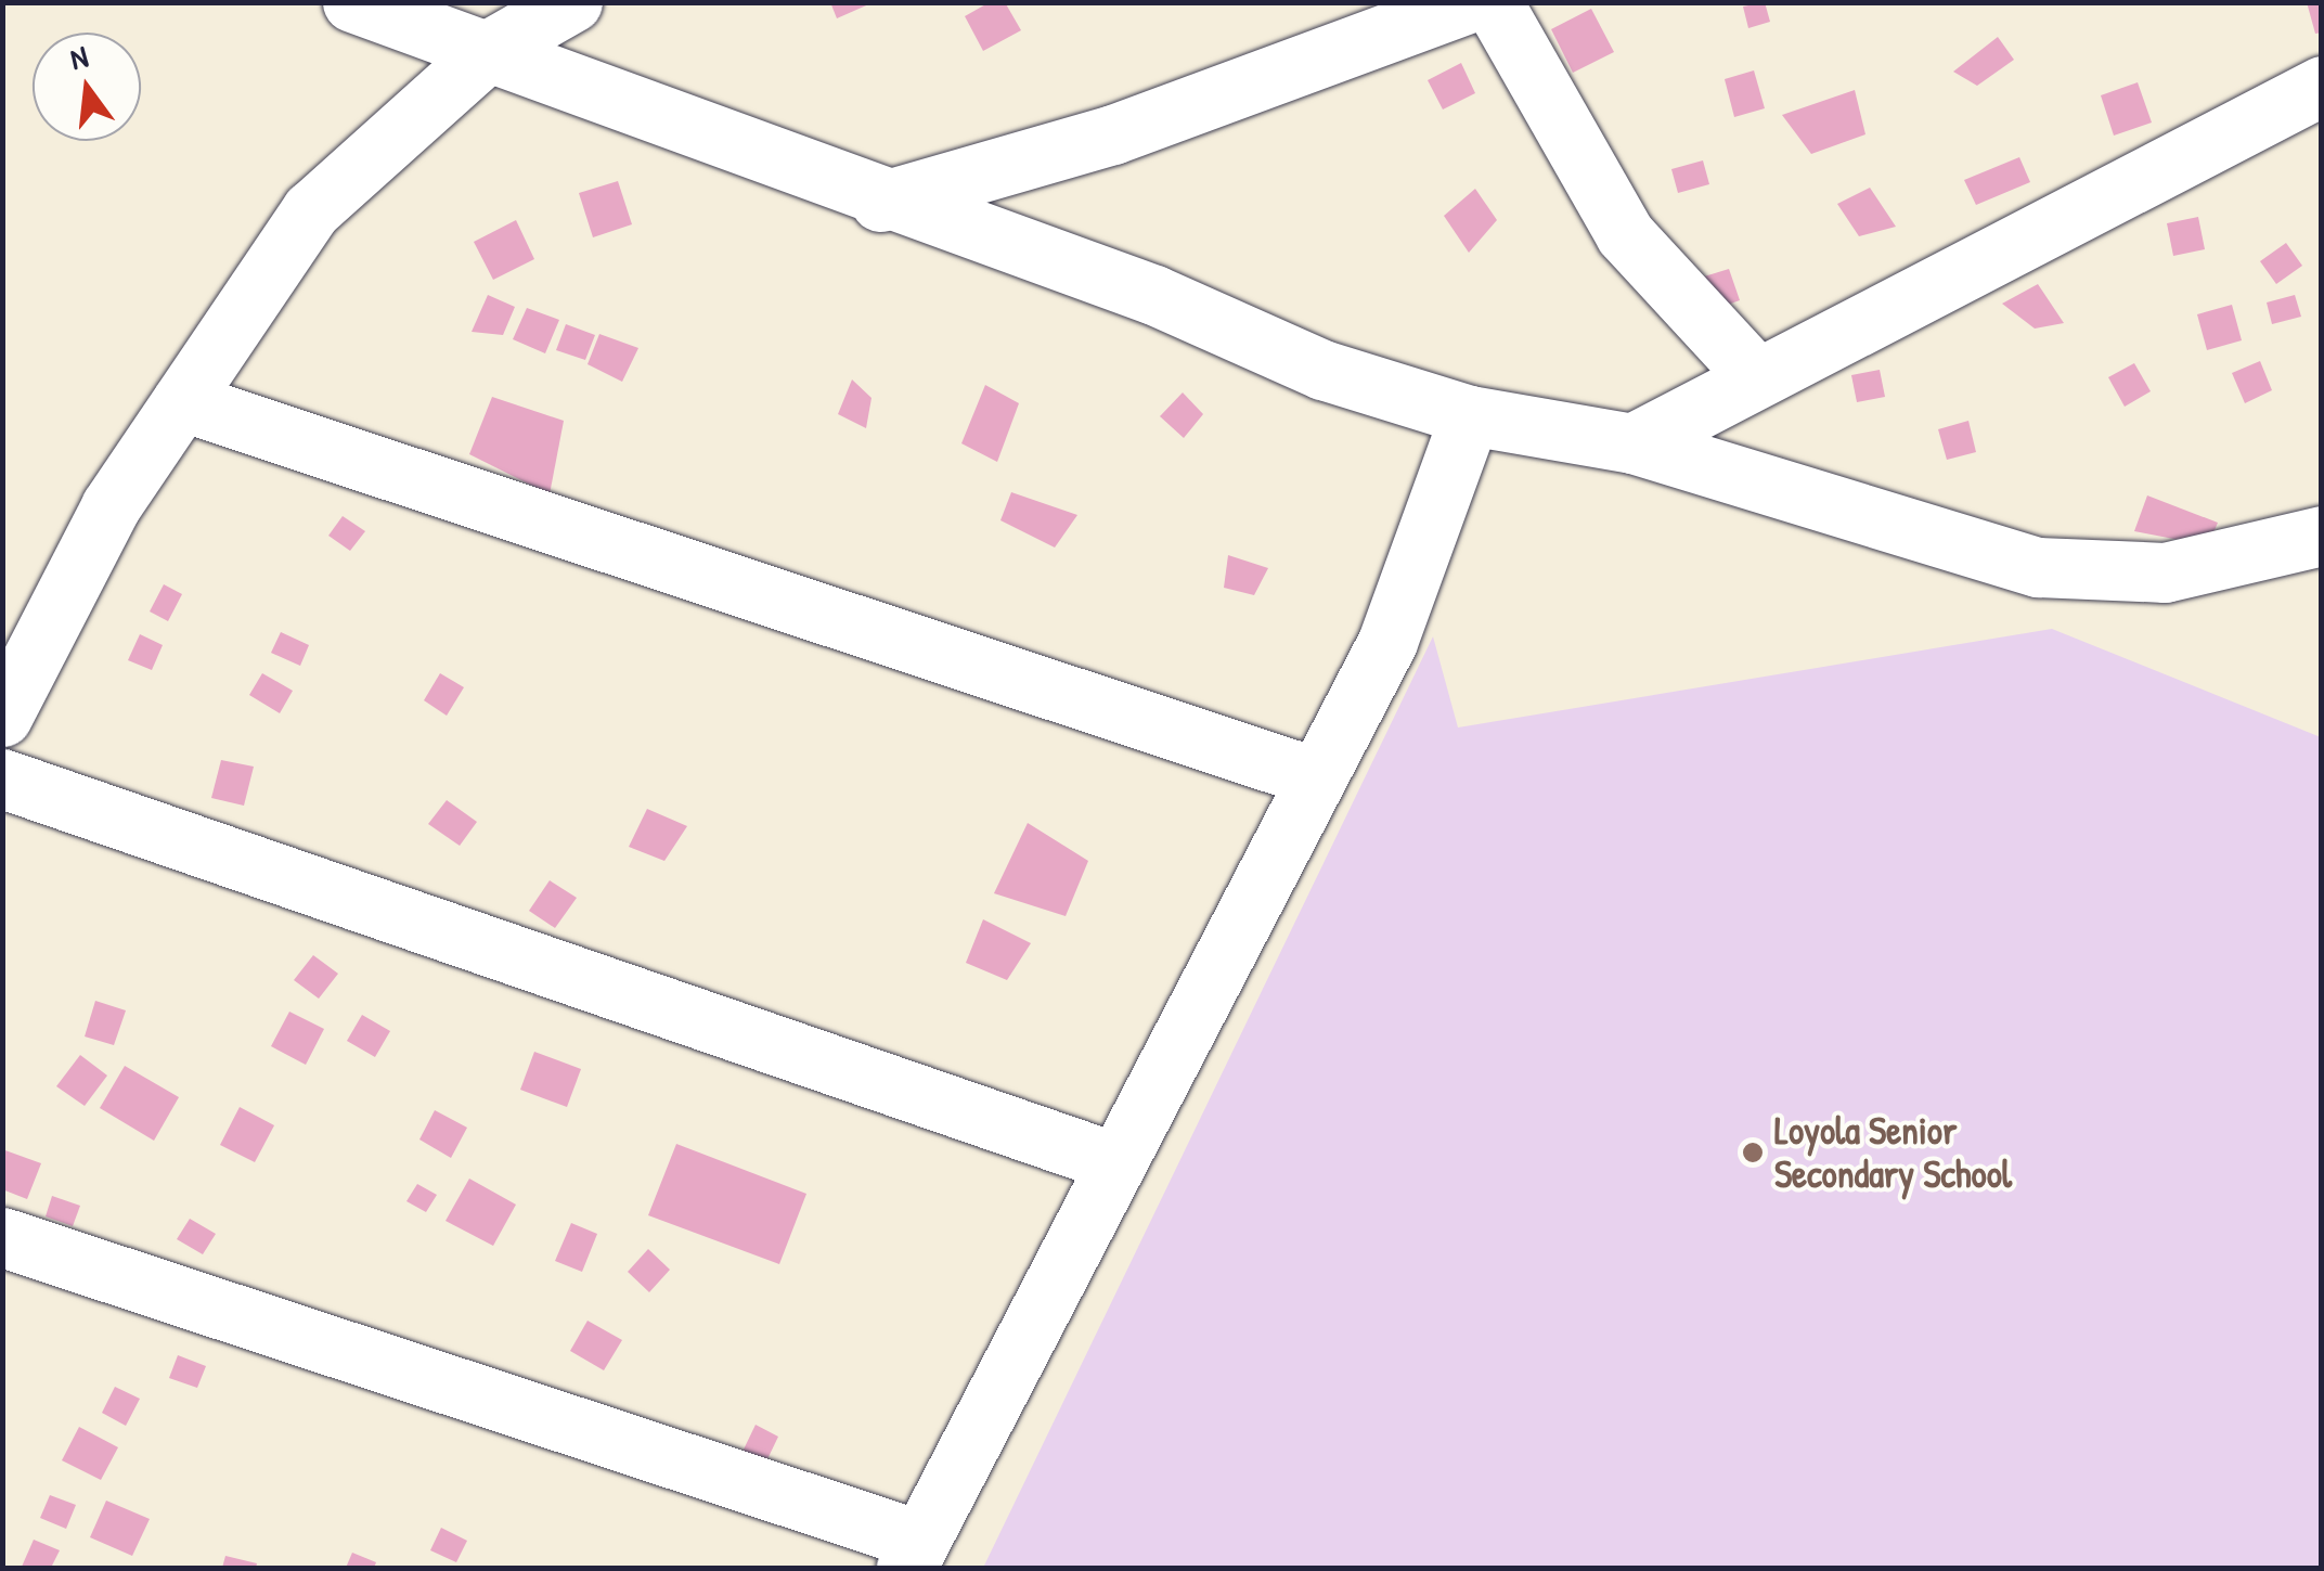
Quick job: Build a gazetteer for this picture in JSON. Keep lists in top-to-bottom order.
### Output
{
  "places": ["Loyola Senior Secondary School"],
  "north": "top"
}
